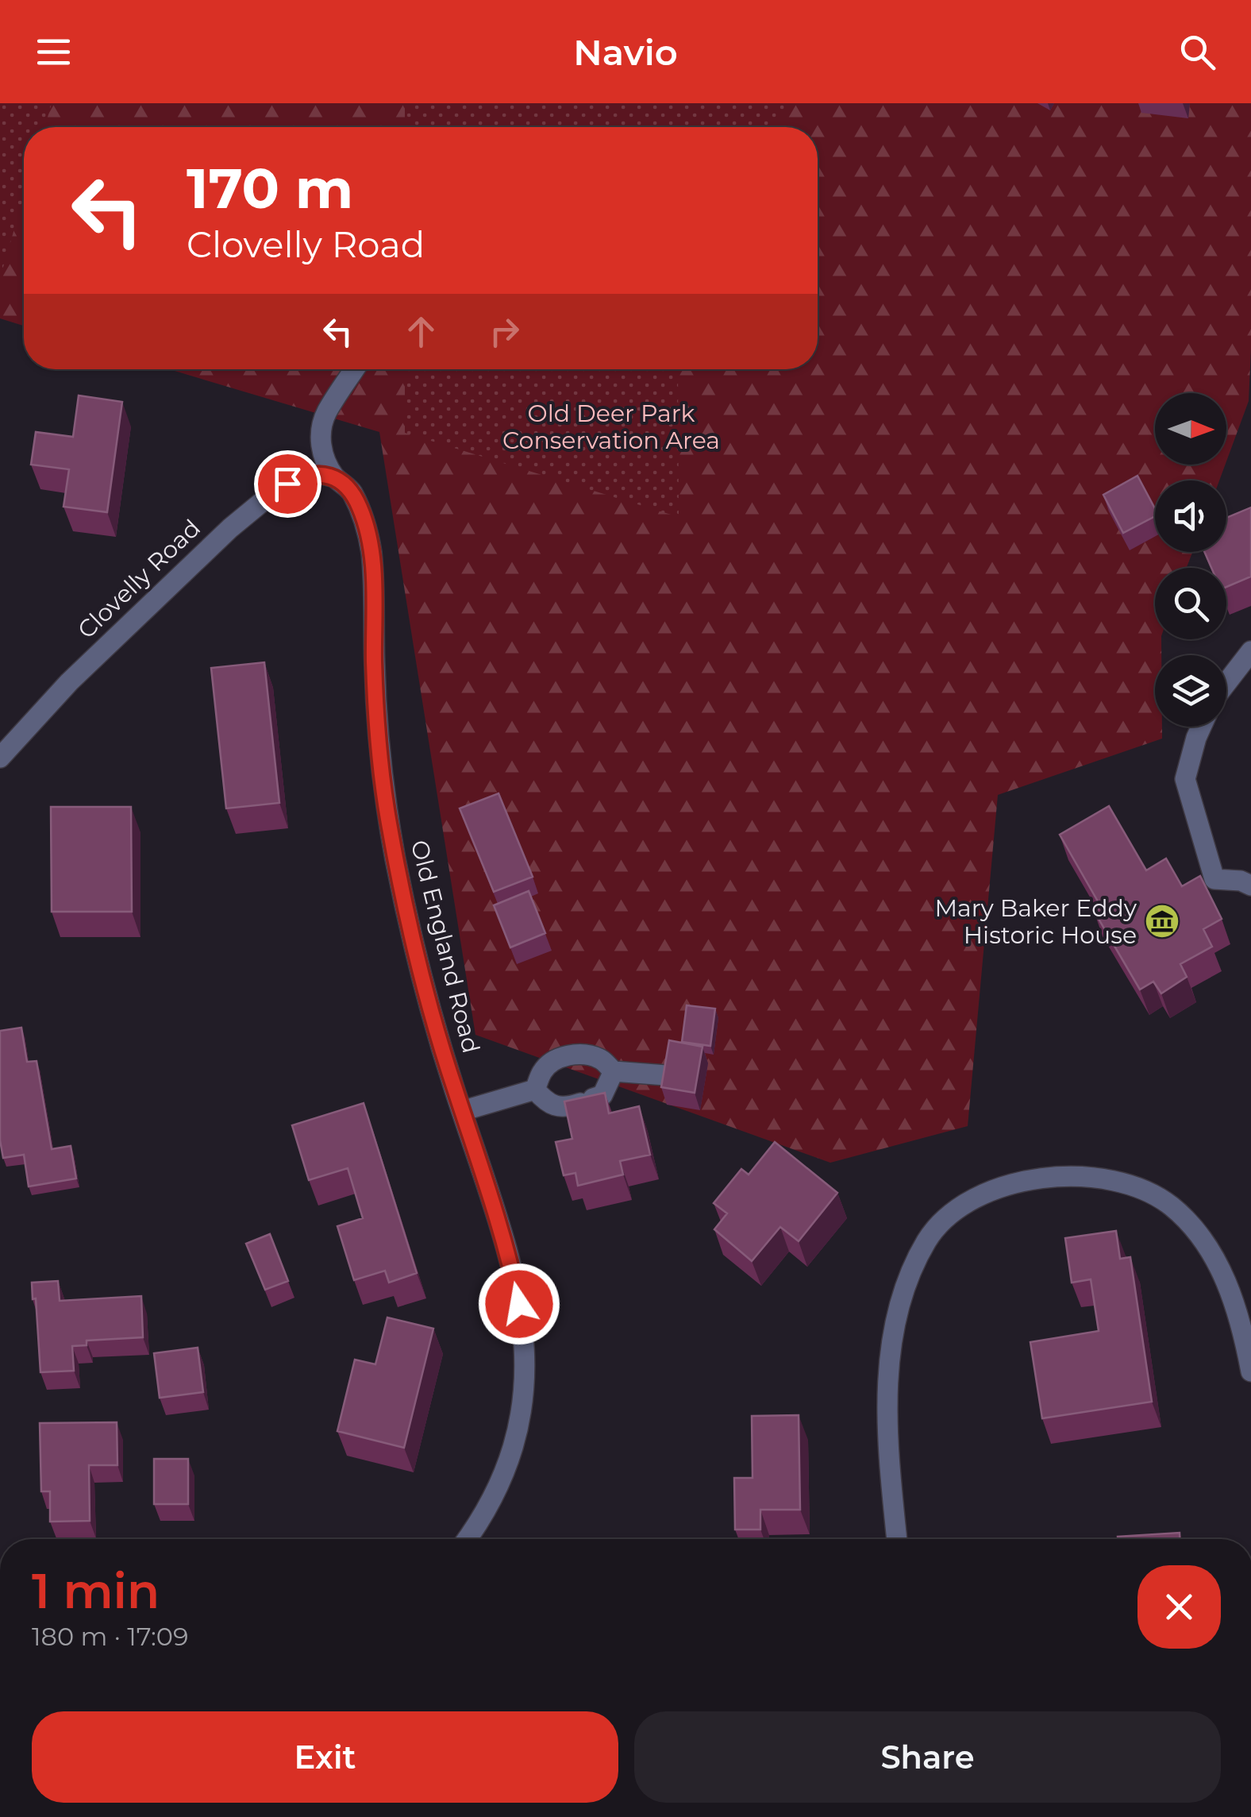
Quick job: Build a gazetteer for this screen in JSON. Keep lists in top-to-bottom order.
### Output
{
  "streets": {
    "street": ["Clovelly Road", "Old England Road"]
  },
  "crossings": [
    ["Clovelly Road", "Old England Road"]
  ],
  "parks": ["Old Deer Park Conservation Area"],
  "places": {
    "museum": ["Mary Baker Eddy Historic House"]
  },
  "north": "right",
  "page": {
    "header": "Navio",
    "turn": ["170 m", "Clovelly Road"],
    "heading": ["1 min", "180 m · 17:09"],
    "buttons": ["Exit", "Share"]
  }
}
